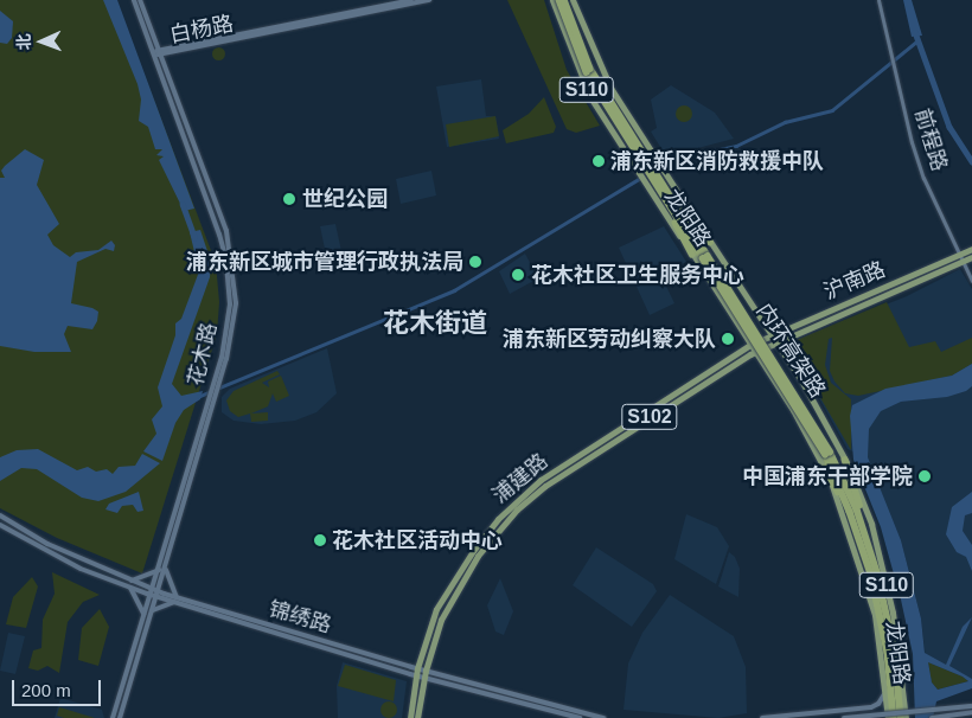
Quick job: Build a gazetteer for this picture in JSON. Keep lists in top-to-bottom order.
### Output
{
  "streets": {
    "highway": ["内环高架路"],
    "main road": [
      "白杨路",
      "S110",
      "龙阳路",
      "沪南路",
      "花木路",
      "S102",
      "浦建路",
      "锦绣路"
    ],
    "street": ["前程路"]
  },
  "crossings": [
    ["白杨路", "花木路"],
    ["前程路", "沪南路"],
    ["龙阳路", "沪南路"],
    ["龙阳路", "内环高架路"],
    ["龙阳路", "浦建路"],
    ["沪南路", "浦建路"],
    ["花木路", "锦绣路"],
    ["浦建路", "锦绣路"]
  ],
  "districts": ["花木街道"],
  "places": [
    "浦东新区消防救援中队",
    "世纪公园",
    "浦东新区城市管理行政执法局",
    "花木社区卫生服务中心",
    "浦东新区劳动纠察大队",
    "中国浦东干部学院",
    "花木社区活动中心"
  ],
  "scale_bar": "200 m",
  "north": "left"
}
